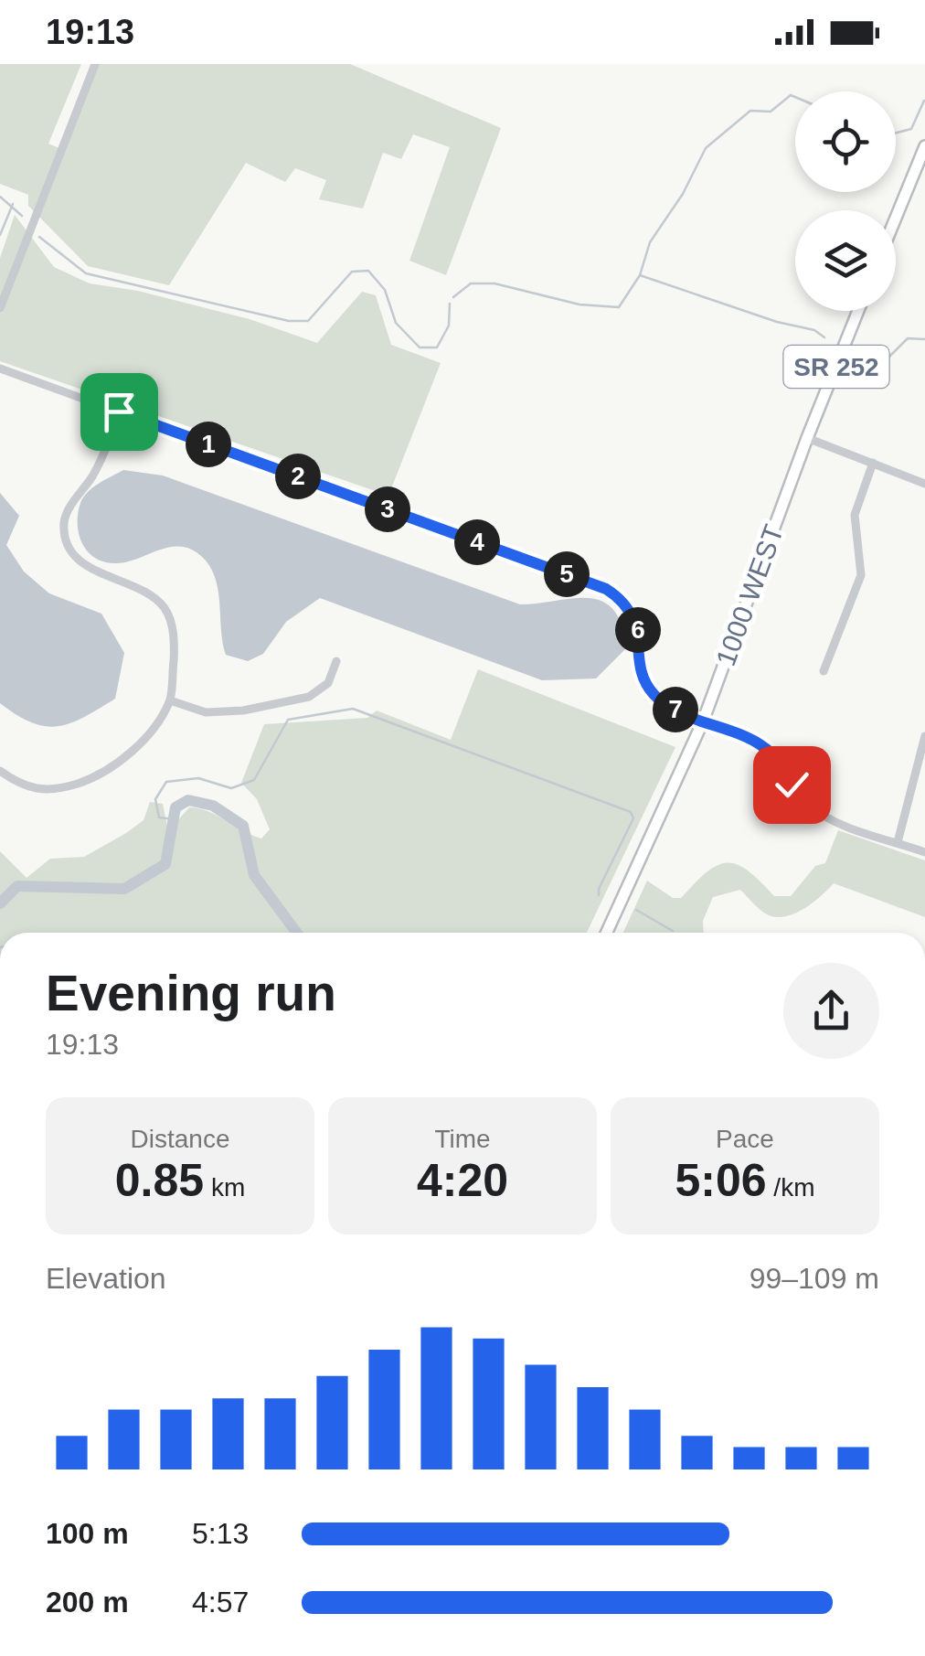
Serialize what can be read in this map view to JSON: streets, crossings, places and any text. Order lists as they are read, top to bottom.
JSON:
{
  "streets": {
    "main road": ["SR 252", "1000 WEST"]
  },
  "page": {
    "status": "19:13",
    "pins": [
      "1",
      "2",
      "3",
      "4",
      "5",
      "6",
      "7"
    ],
    "heading": ["Evening run", "19:13"],
    "stats": [
      ["Distance", "0.85 km"],
      ["Time", "4:20"],
      ["Pace", "5:06 /km"]
    ],
    "chart": ["Elevation", "99–109 m"],
    "list": [
      {
        "name": "100 m",
        "note": "5:13"
      },
      {
        "name": "200 m",
        "note": "4:57"
      }
    ]
  }
}
